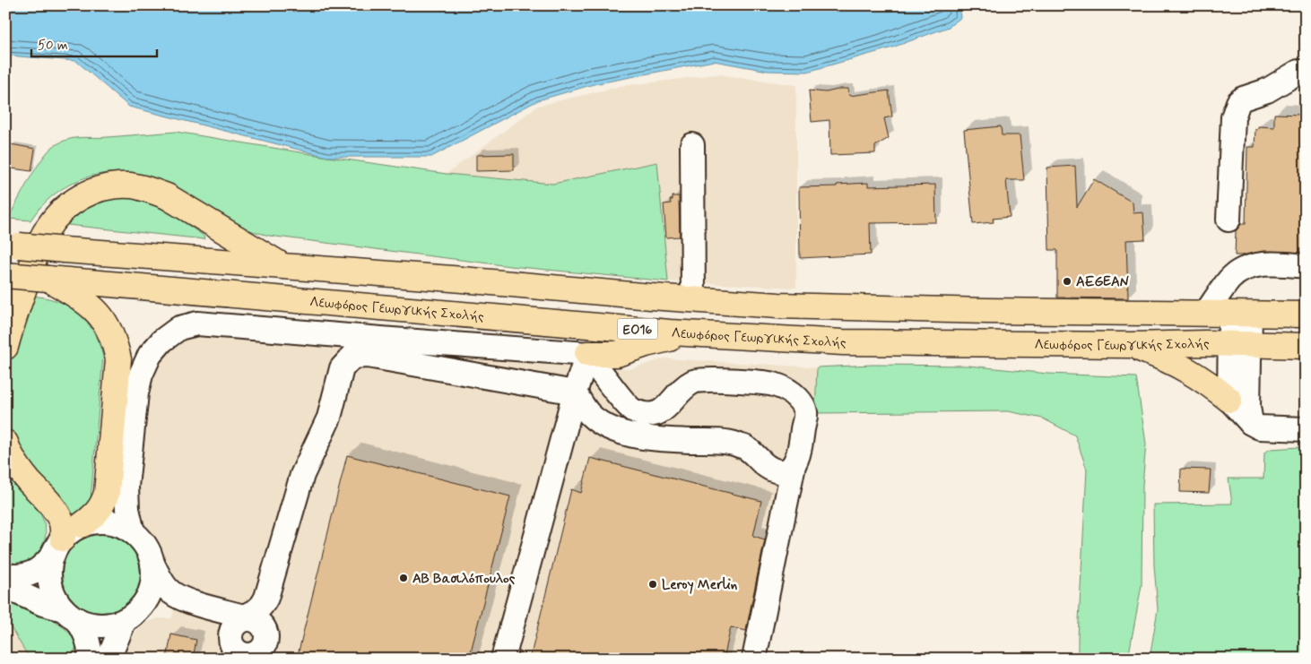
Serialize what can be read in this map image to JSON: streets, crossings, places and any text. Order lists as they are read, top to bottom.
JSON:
{
  "streets": {
    "main road": ["Λεωφόρος Γεωργικής Σχολής", "ΕΟ16"]
  },
  "crossings": [
    ["Λεωφόρος Γεωργικής Σχολής", "ΕΟ16"]
  ],
  "places": ["AEGEAN", "ΑΒ Βασιλόπουλος", "Leroy Merlin"],
  "scale_bar": "50 m"
}
